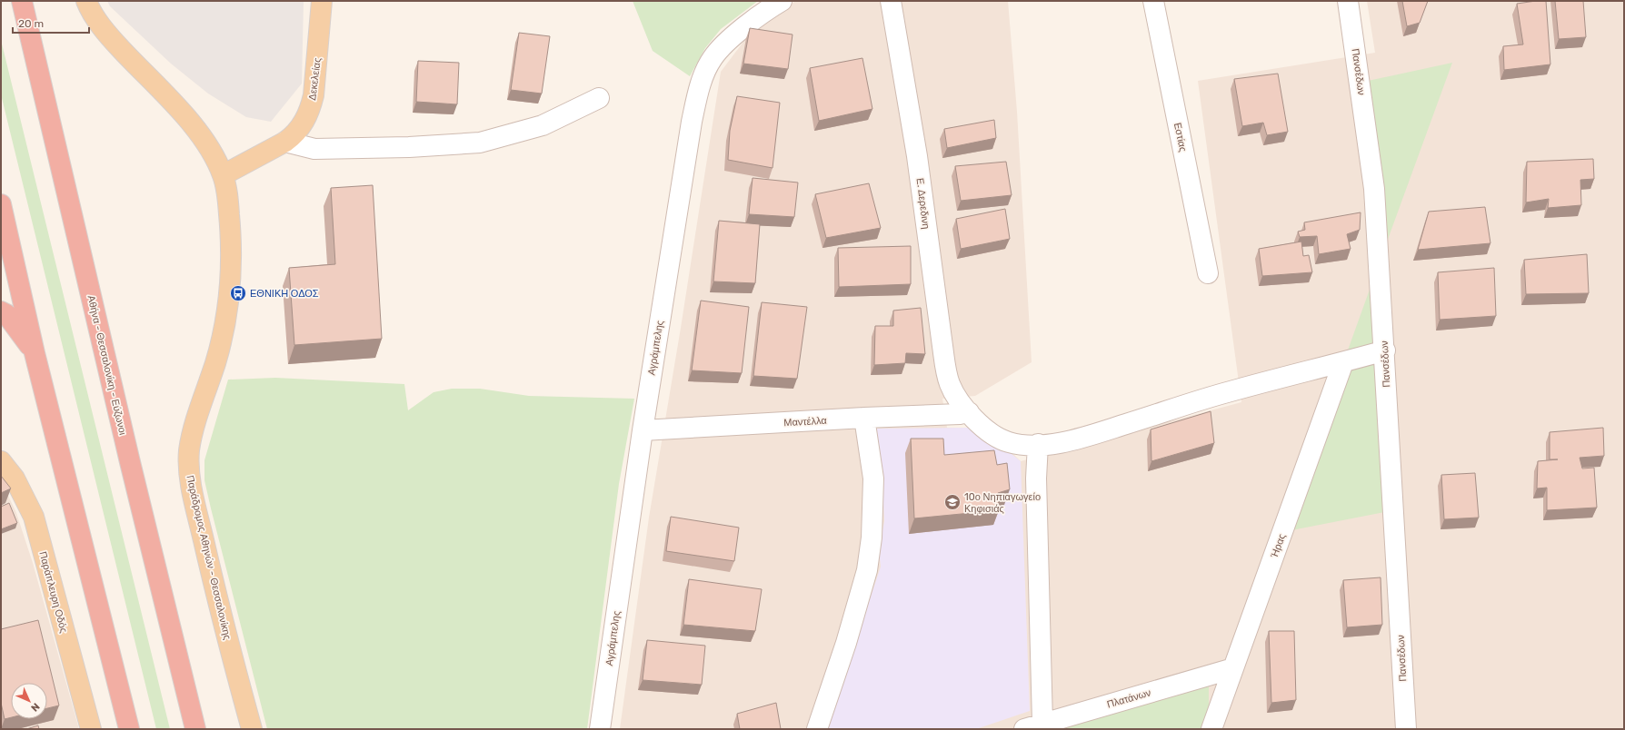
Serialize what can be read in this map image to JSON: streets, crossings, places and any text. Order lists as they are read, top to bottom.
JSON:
{
  "streets": {
    "highway": ["Αθήνα - Θεσσαλονίκη - Εύζωνοι"],
    "main road": ["Δεκελείας", "Παράδρομος Αθηνών - Θεσσαλονίκης", "Παράπλευρη Οδός"],
    "street": [
      "Πανσέδων",
      "Εστίας",
      "Ε. Δερεδινη",
      "Αγράμπελης",
      "Μαντέλλα",
      "Ήρας",
      "Πλατάνων"
    ]
  },
  "crossings": [
    ["Πανσέδων", "Ε. Δερεδινη"],
    ["Δεκελείας", "Παράδρομος Αθηνών - Θεσσαλονίκης"],
    ["Ε. Δερεδινη", "Μαντέλλα"],
    ["Ε. Δερεδινη", "Ήρας"],
    ["Αγράμπελης", "Μαντέλλα"],
    ["Ήρας", "Πλατάνων"]
  ],
  "places": {
    "bus stop": ["ΕΘΝΙΚΗ ΟΔΟΣ"],
    "school or university": ["10ο Νηπιαγωγείο Κηφισιάς"]
  },
  "scale_bar": "20 m",
  "north": "bottom right"
}
